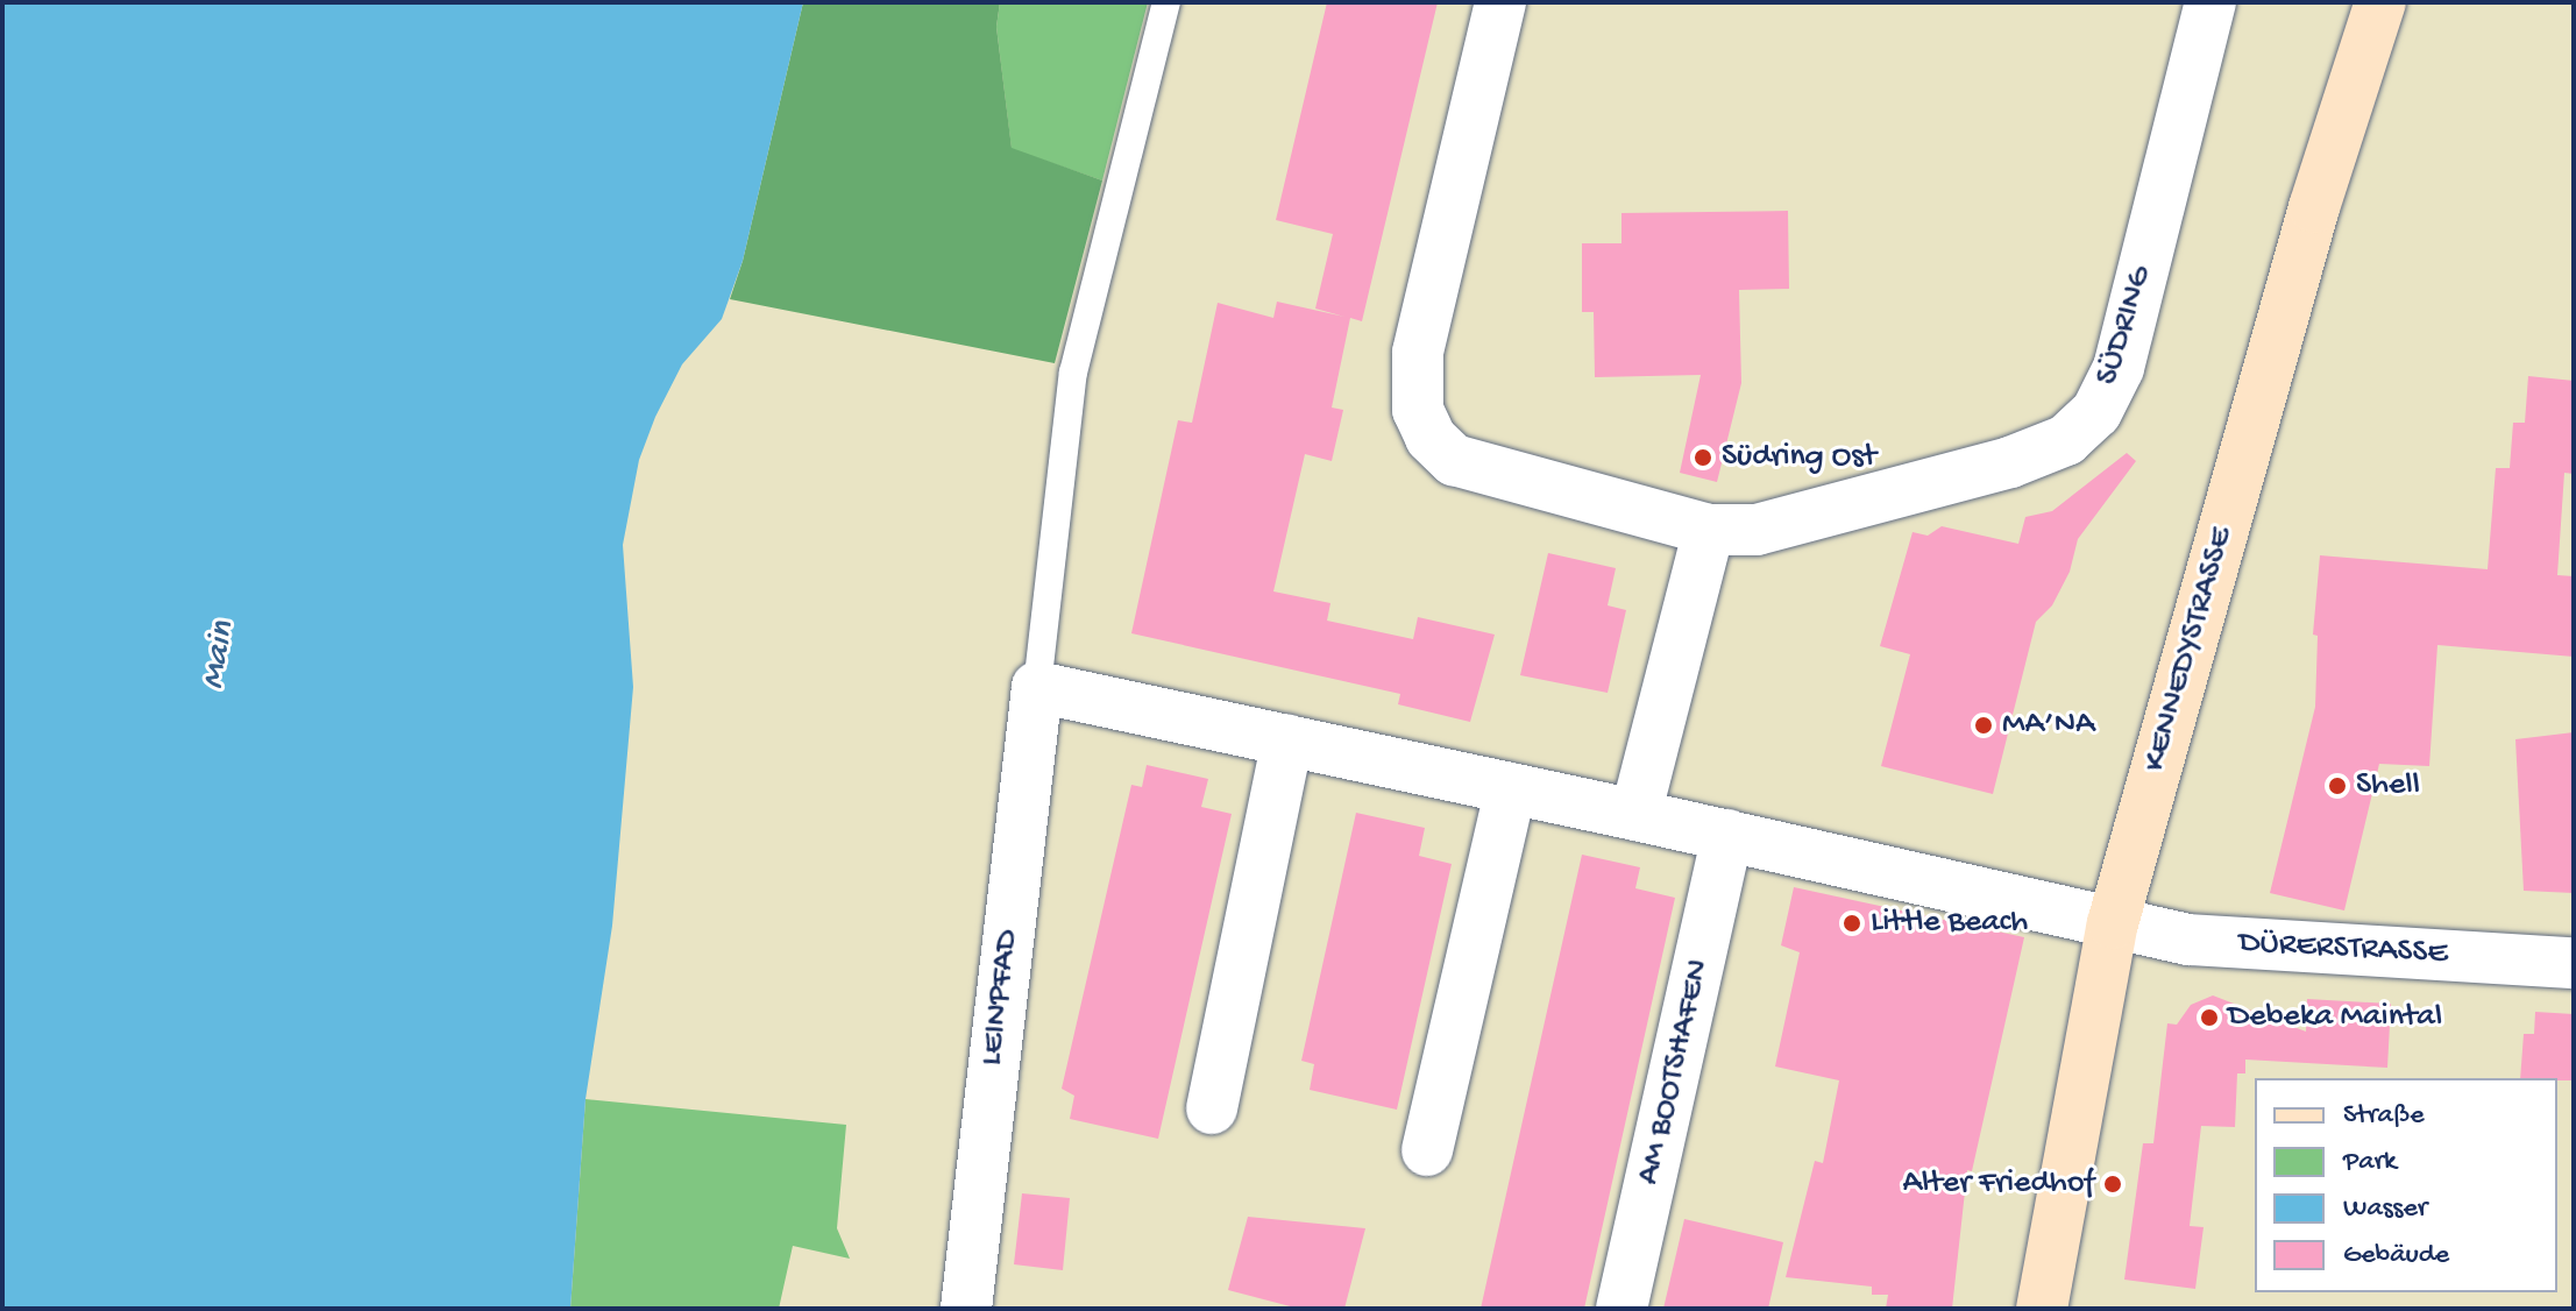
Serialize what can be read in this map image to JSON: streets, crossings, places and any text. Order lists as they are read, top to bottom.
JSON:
{
  "streets": {
    "main road": ["KENNEDYSTRASSE"],
    "street": [
      "SÜDRING",
      "DÜRERSTRASSE",
      "LEINPFAD",
      "AM BOOTSHAFEN"
    ]
  },
  "crossings": [
    ["KENNEDYSTRASSE", "DÜRERSTRASSE"]
  ],
  "water": ["Main"],
  "places": [
    "Südring Ost",
    "MA’NA",
    "Shell",
    "Little Beach",
    "Debeka Maintal",
    "Alter Friedhof"
  ],
  "legend": [
    "Straße",
    "Park",
    "Wasser",
    "Gebäude"
  ]
}
